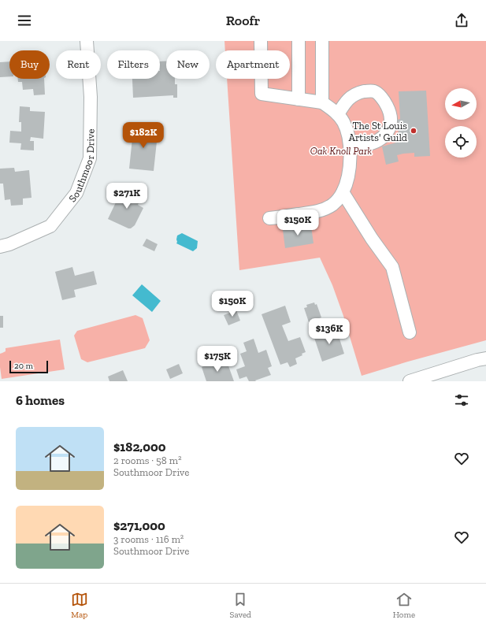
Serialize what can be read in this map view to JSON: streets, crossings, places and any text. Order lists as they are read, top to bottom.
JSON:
{
  "streets": {
    "street": ["Southmoor Drive"]
  },
  "parks": ["Oak Knoll Park"],
  "places": ["The St Louis Artists' Guild"],
  "scale_bar": "20 m",
  "north": "left",
  "page": {
    "header": "Roofr",
    "chip": [
      "Buy",
      "Rent",
      "Filters",
      "New",
      "Apartment"
    ],
    "price": [
      "$182K",
      "$271K",
      "$150K",
      "$150K",
      "$136K",
      "$175K"
    ],
    "scale": "20 m",
    "heading": "6 homes",
    "list": [
      {
        "name": "$182,000",
        "note": "2 rooms · 58 m² · Southmoor Drive"
      },
      {
        "name": "$271,000",
        "note": "3 rooms · 116 m² · Southmoor Drive"
      }
    ],
    "tabs": ["Map", "Saved", "Home"]
  }
}
